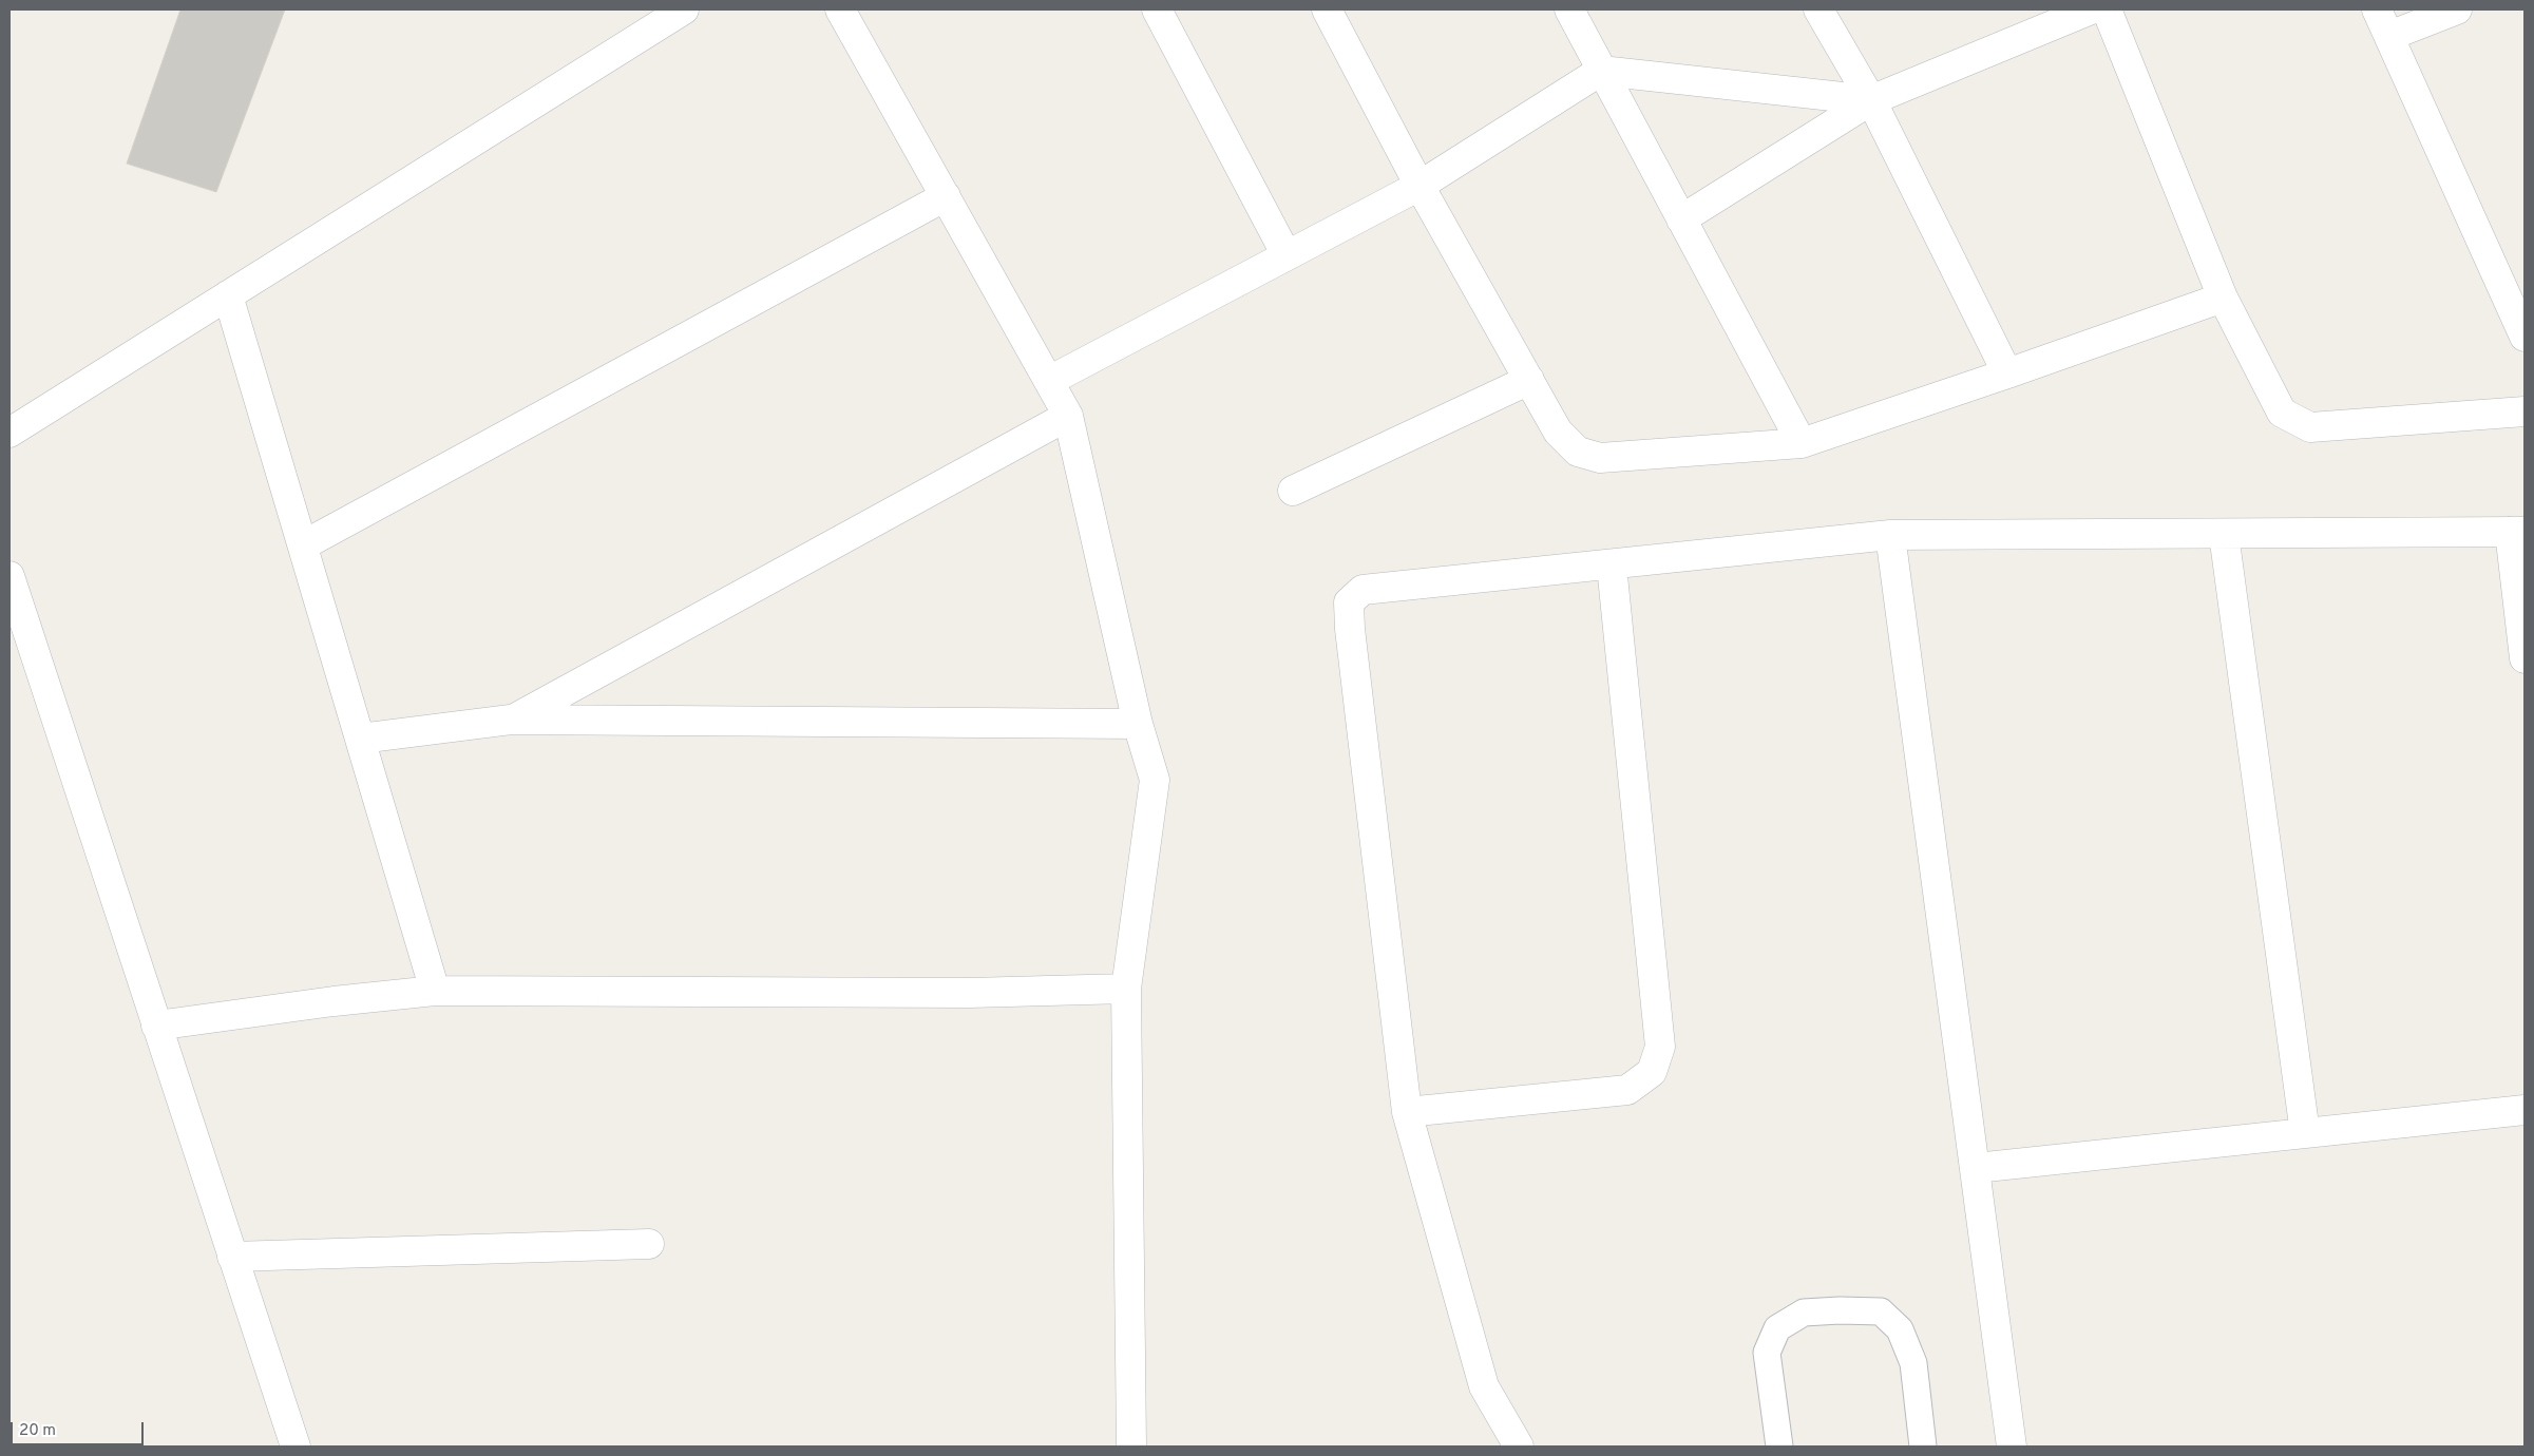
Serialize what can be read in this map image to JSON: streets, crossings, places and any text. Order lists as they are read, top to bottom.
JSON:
{
  "scale_bar": "20 m"
}
